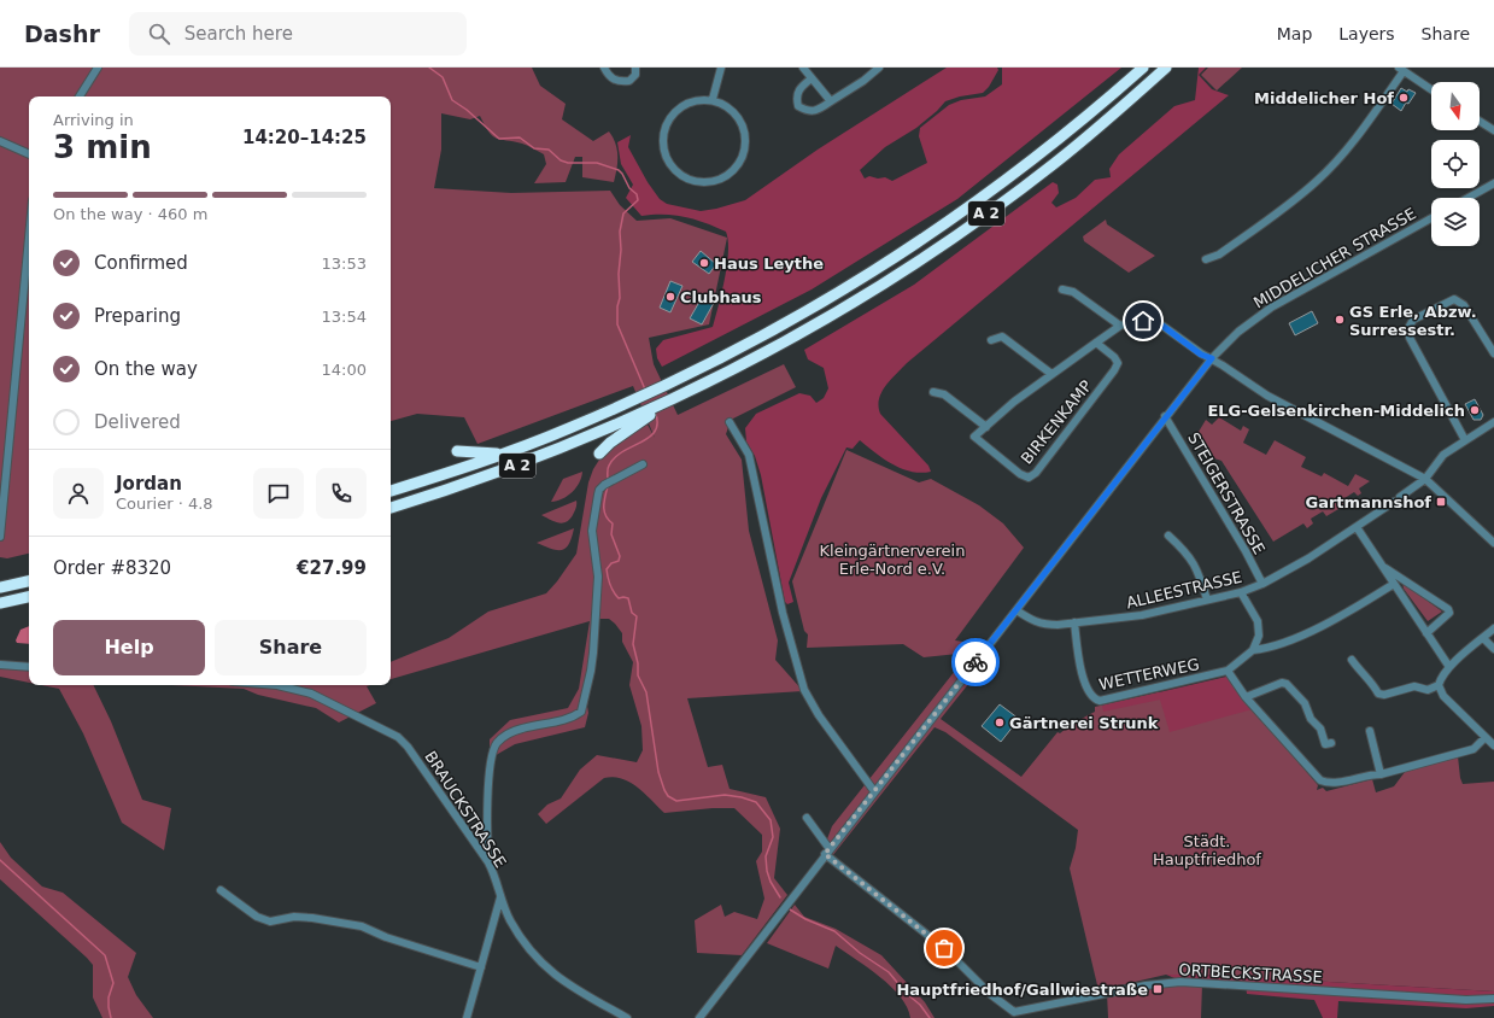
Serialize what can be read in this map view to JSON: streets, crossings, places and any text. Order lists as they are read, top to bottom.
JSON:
{
  "streets": {
    "highway": ["A 2"],
    "street": [
      "MIDDELICHER STRASSE",
      "BIRKENKAMP",
      "STEIGERSTRASSE",
      "ALLEESTRASSE",
      "WETTERWEG",
      "BRAUCKSTRASSE",
      "ORTBECKSTRASSE"
    ]
  },
  "crossings": [
    ["MIDDELICHER STRASSE", "BIRKENKAMP"],
    ["MIDDELICHER STRASSE", "STEIGERSTRASSE"],
    ["MIDDELICHER STRASSE", "ALLEESTRASSE"],
    ["BIRKENKAMP", "ALLEESTRASSE"],
    ["STEIGERSTRASSE", "ALLEESTRASSE"],
    ["ALLEESTRASSE", "WETTERWEG"]
  ],
  "parks": ["Kleingärtnerverein Erle-Nord e.V.", "Städt. Hauptfriedhof"],
  "places": {
    "other": [
      "Middelicher Hof",
      "Haus Leythe",
      "Clubhaus",
      "GS Erle, Abzw. Surressestr.",
      "ELG-Gelsenkirchen-Middelich",
      "Gärtnerei Strunk"
    ],
    "transit": ["Gartmannshof", "Hauptfriedhof/Gallwiestraße"]
  },
  "north": "bottom",
  "page": {
    "header": "Dashr",
    "search": "Search here",
    "nav": ["Map", "Layers", "Share"],
    "heading": ["3 min", "Arriving in", "14:20–14:25"],
    "panel": [
      "Jordan",
      "Courier · 4.8",
      "Order #8320",
      "€27.99"
    ],
    "bar": "On the way · 460 m",
    "list": [
      ["Confirmed", "13:53"],
      ["Preparing", "13:54"],
      ["On the way", "14:00"],
      "Delivered"
    ],
    "buttons": ["Help", "Share"]
  }
}
